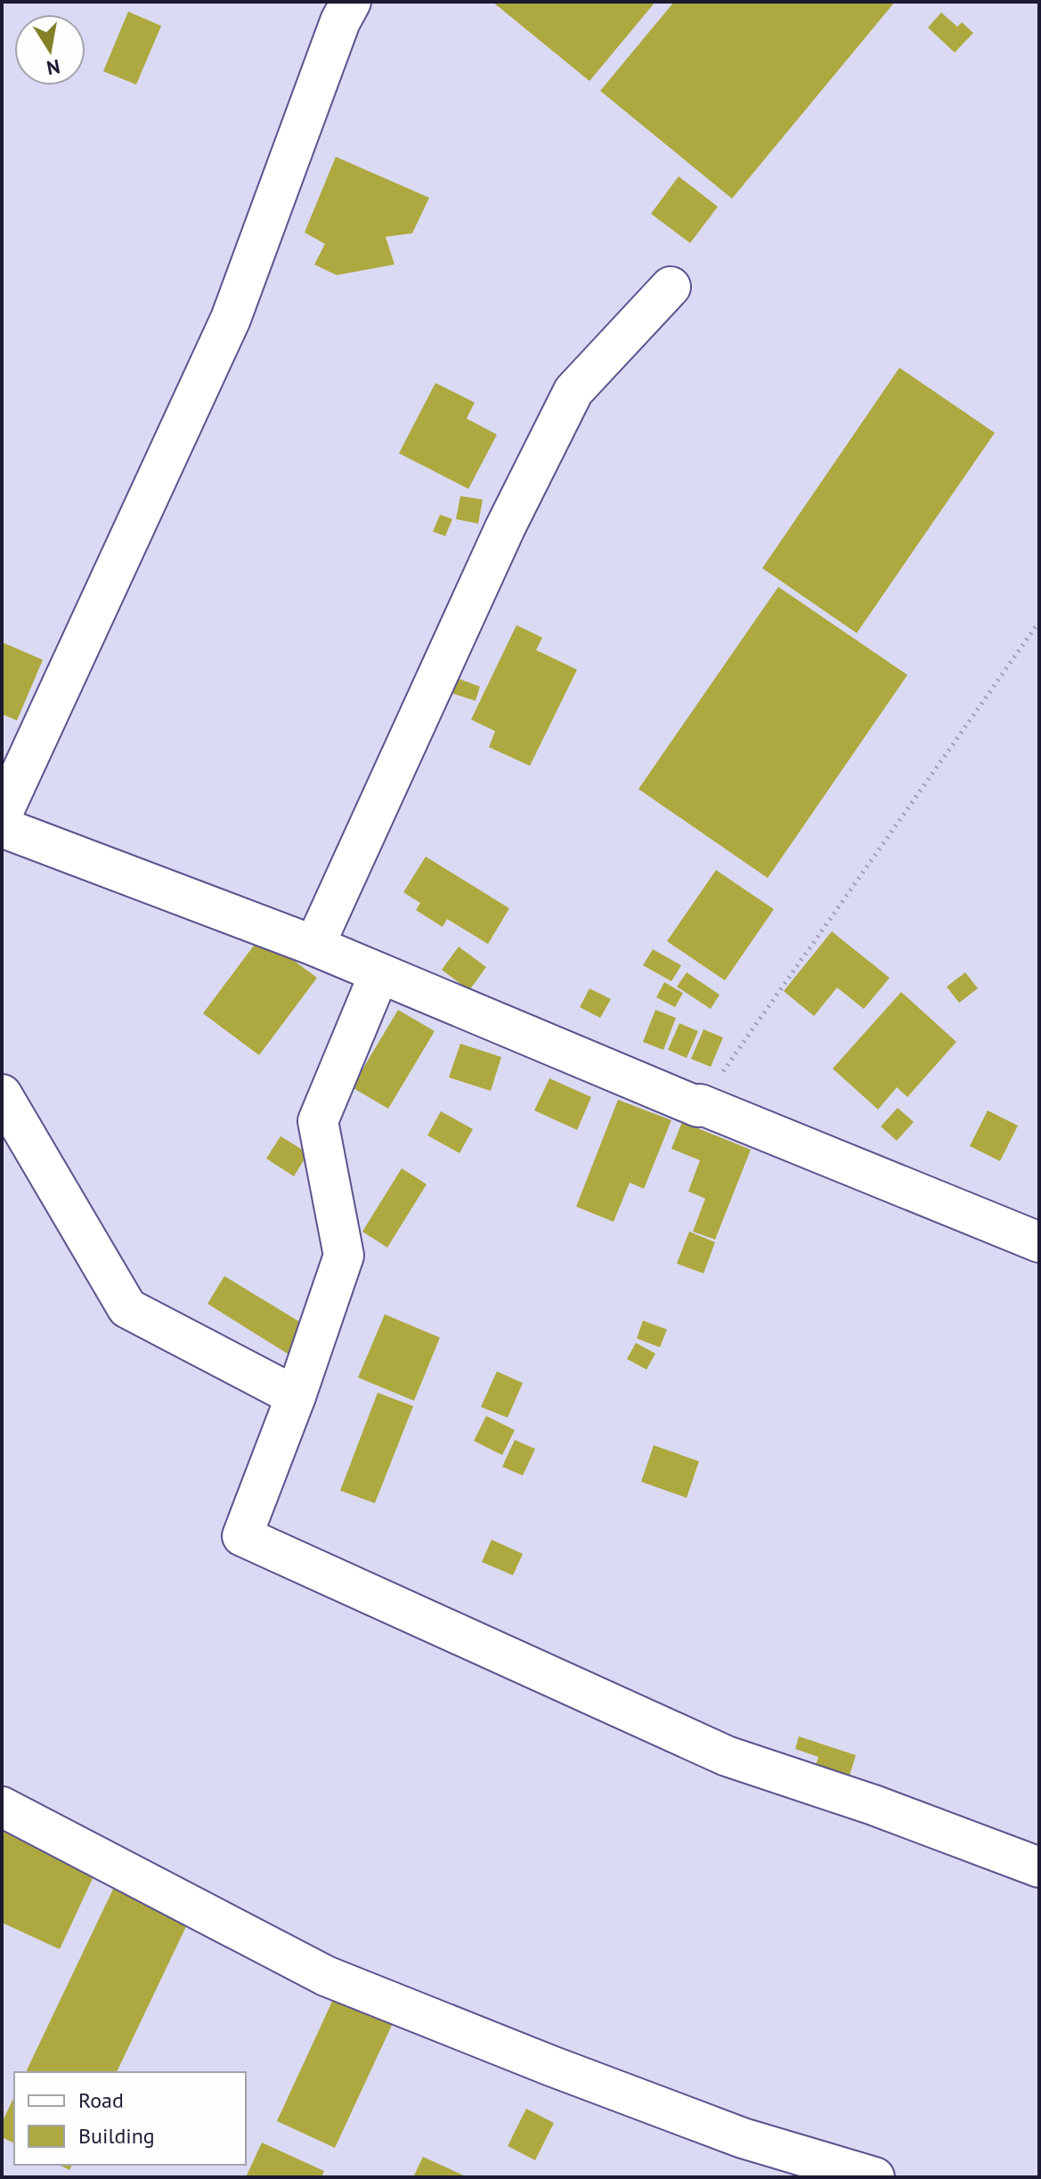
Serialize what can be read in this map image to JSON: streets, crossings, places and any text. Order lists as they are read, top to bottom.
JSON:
{
  "legend": ["Road", "Building"],
  "north": "bottom"
}
